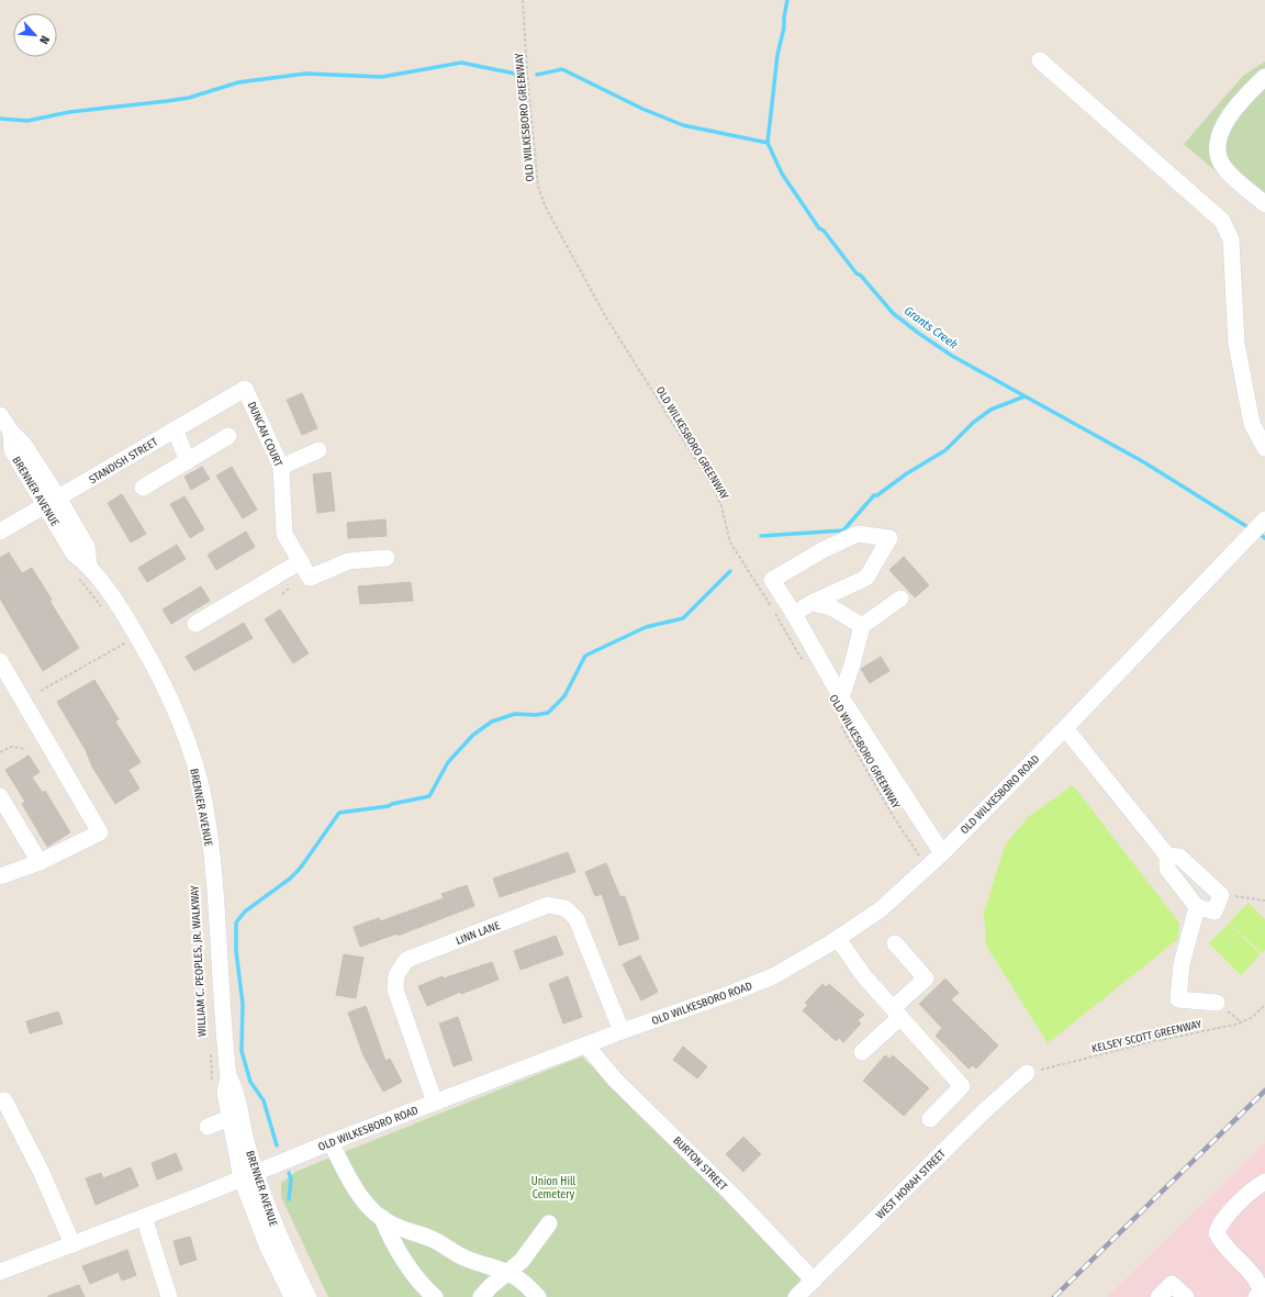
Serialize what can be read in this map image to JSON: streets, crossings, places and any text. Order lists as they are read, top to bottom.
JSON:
{
  "streets": {
    "street": [
      "DUNCAN COURT",
      "STANDISH STREET",
      "BRENNER AVENUE",
      "OLD WILKESBORO ROAD",
      "LINN LANE",
      "BURTON STREET",
      "WEST HORAH STREET"
    ],
    "path": ["OLD WILKESBORO GREENWAY", "WILLIAM C. PEOPLES, JR. WALKWAY", "KELSEY SCOTT GREENWAY"]
  },
  "crossings": [
    ["OLD WILKESBORO GREENWAY", "OLD WILKESBORO ROAD"],
    ["DUNCAN COURT", "STANDISH STREET"],
    ["STANDISH STREET", "BRENNER AVENUE"],
    ["BRENNER AVENUE", "OLD WILKESBORO ROAD"],
    ["OLD WILKESBORO ROAD", "LINN LANE"],
    ["OLD WILKESBORO ROAD", "BURTON STREET"],
    ["KELSEY SCOTT GREENWAY", "WEST HORAH STREET"],
    ["BURTON STREET", "WEST HORAH STREET"]
  ],
  "water": ["Grants Creek"],
  "parks": ["Union Hill Cemetery"],
  "north": "bottom right"
}
